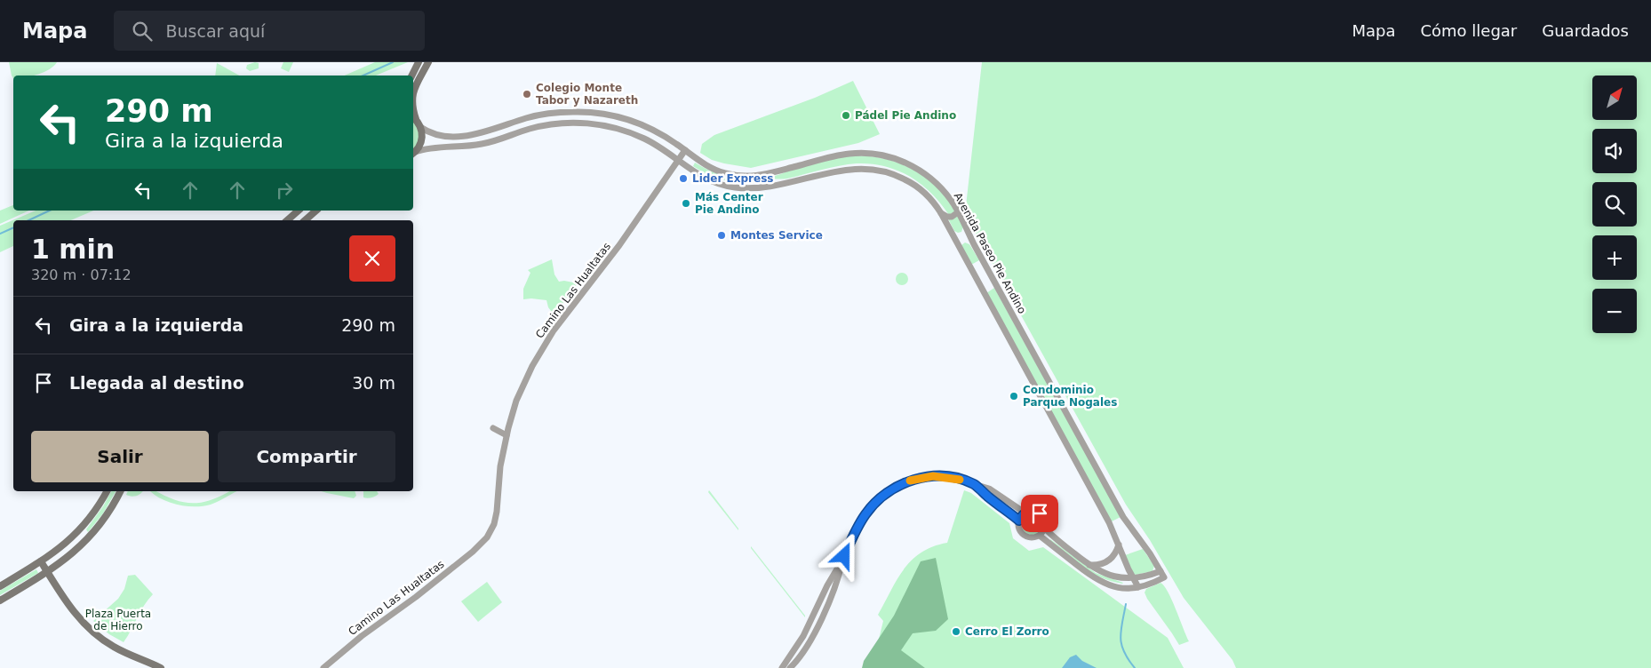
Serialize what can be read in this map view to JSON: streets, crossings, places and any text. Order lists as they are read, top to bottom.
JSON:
{
  "streets": {
    "street": ["Avenida Paseo Pie Andino", "Camino Las Hualtatas"]
  },
  "crossings": [
    ["Avenida Paseo Pie Andino", "Camino Las Hualtatas"]
  ],
  "parks": ["Plaza Puerta de Hierro"],
  "places": [
    "Colegio Monte Tabor y Nazareth",
    "Pádel Pie Andino",
    "Lider Express",
    "Más Center Pie Andino",
    "Montes Service",
    "Condominio Parque Nogales",
    "Cerro El Zorro"
  ],
  "north": "top right",
  "page": {
    "header": "Mapa",
    "search": "Buscar aquí",
    "nav": ["Mapa", "Cómo llegar", "Guardados"],
    "map_buttons": ["+", "−"],
    "turn": ["290 m", "Gira a la izquierda"],
    "heading": ["1 min", "320 m · 07:12"],
    "list": [
      {
        "name": "Gira a la izquierda",
        "value": "290 m"
      },
      {
        "name": "Llegada al destino",
        "value": "30 m"
      }
    ],
    "buttons": ["Salir", "Compartir"]
  }
}
